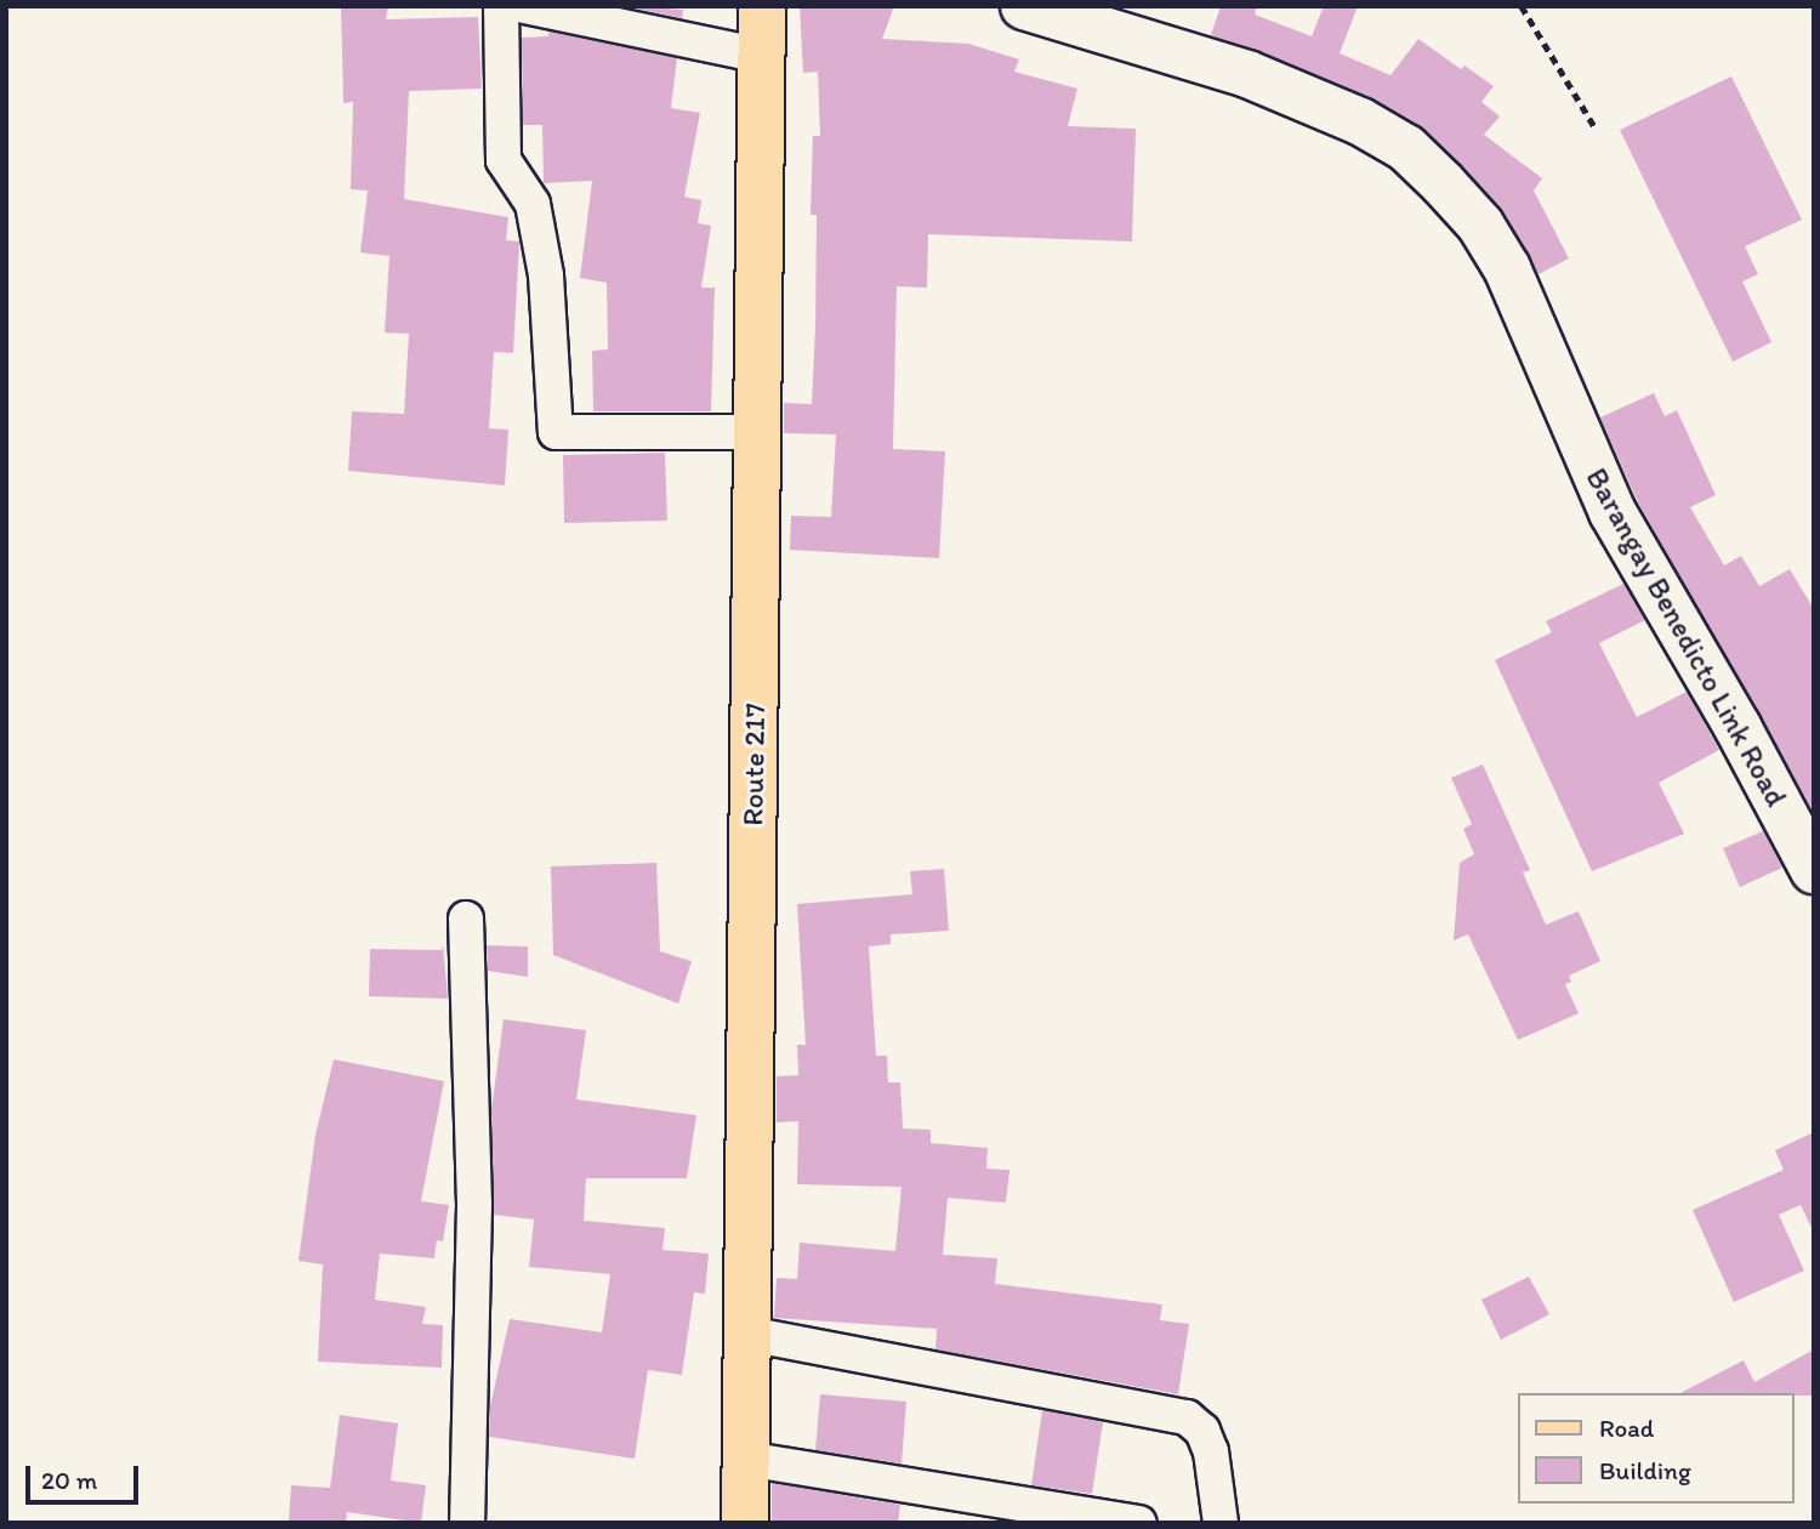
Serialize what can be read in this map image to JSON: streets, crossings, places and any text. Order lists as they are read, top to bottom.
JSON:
{
  "streets": {
    "main road": ["Route 217"],
    "street": ["Barangay Benedicto Link Road"]
  },
  "legend": ["Road", "Building"],
  "scale_bar": "20 m"
}
